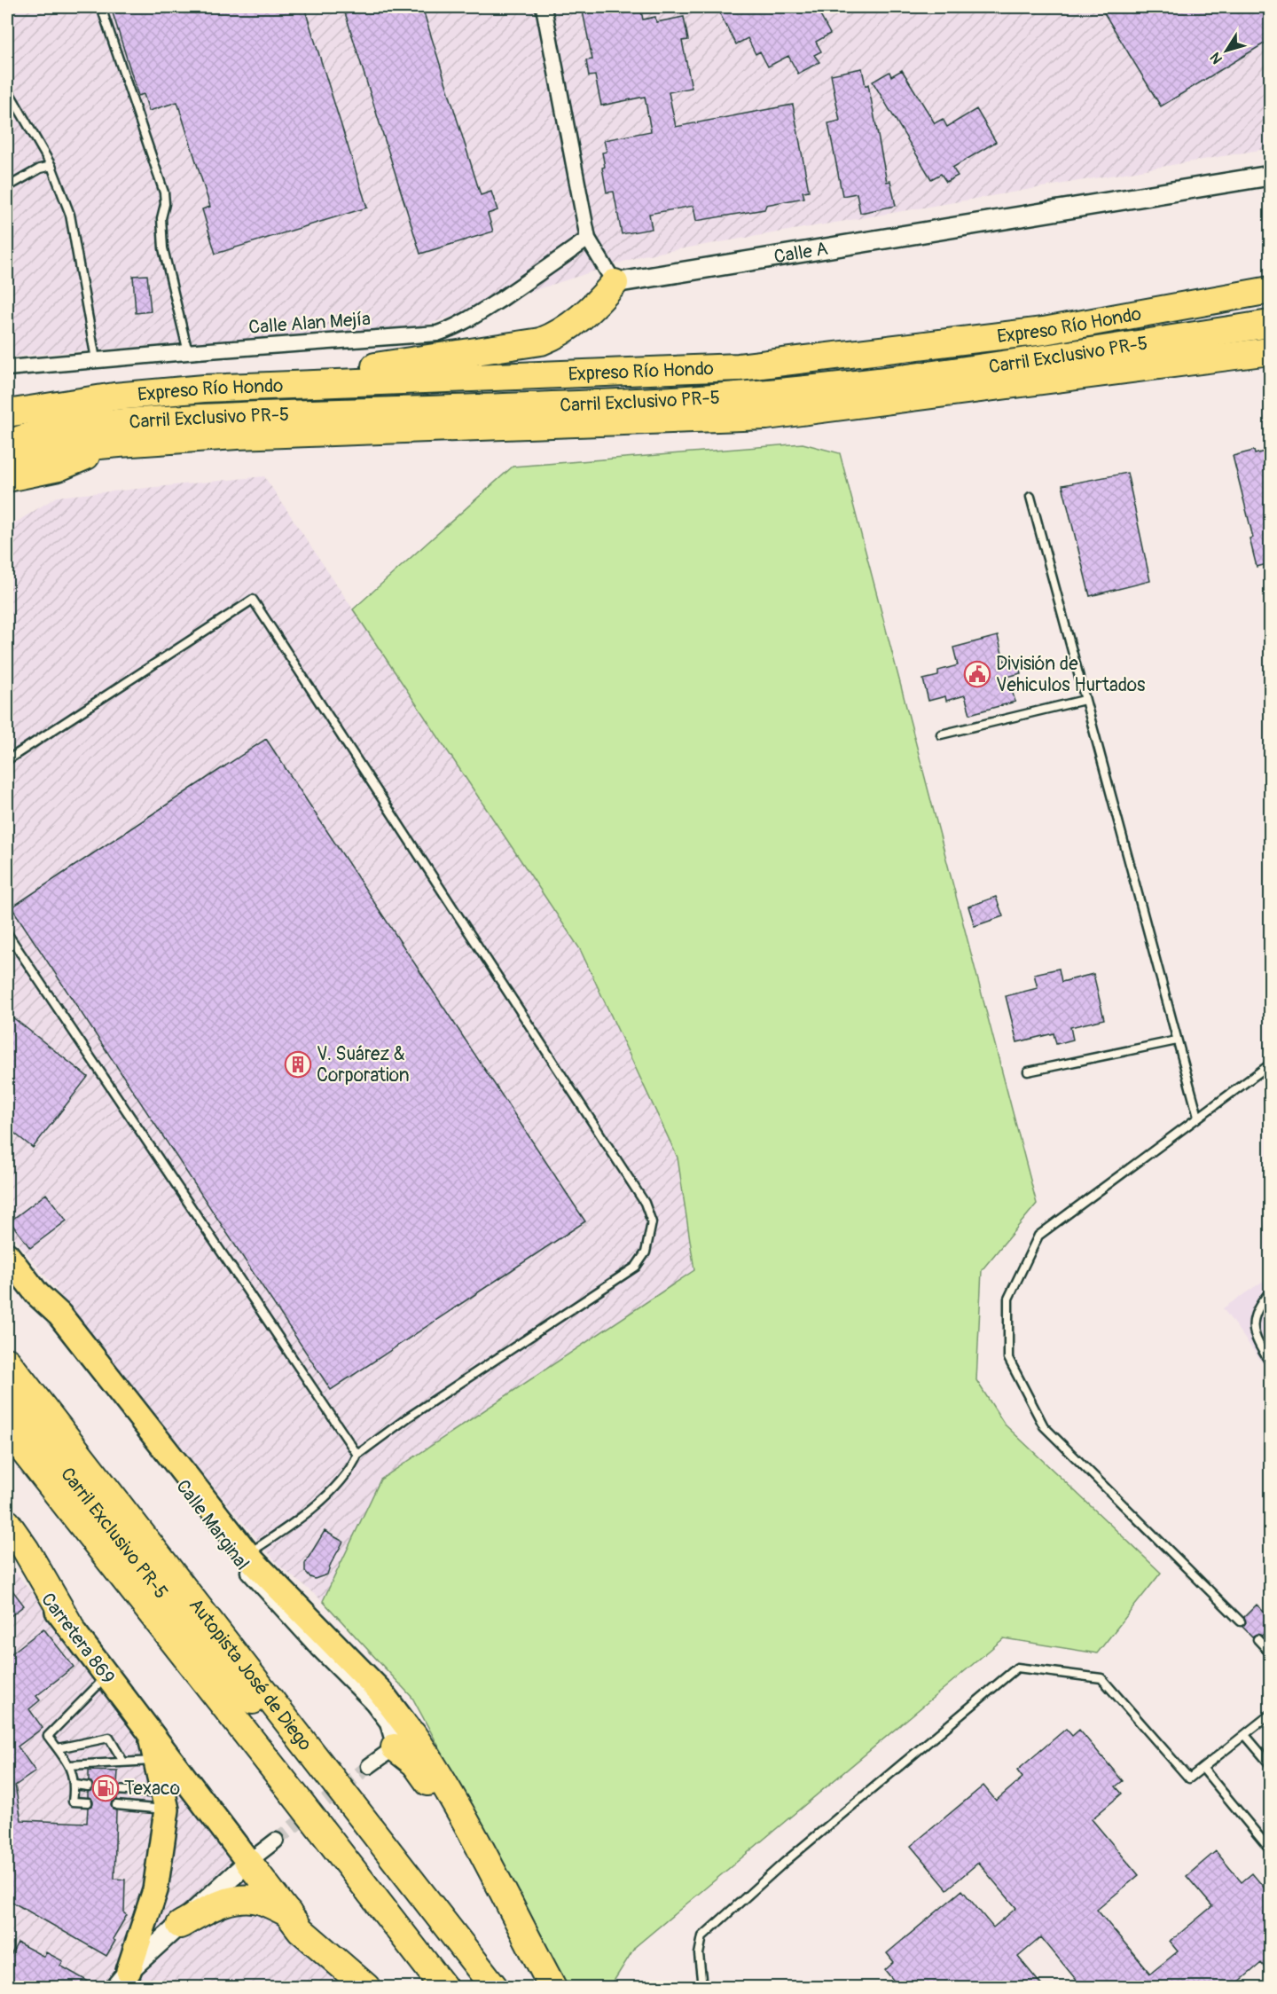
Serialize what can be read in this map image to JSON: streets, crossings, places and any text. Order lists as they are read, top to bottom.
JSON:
{
  "streets": {
    "highway": [
      "Expreso Río Hondo",
      "Carril Exclusivo PR-5",
      "Calle Marginal",
      "Carretera 869",
      "Autopista José de Diego"
    ],
    "street": ["Calle A", "Calle Alan Mejía"]
  },
  "places": {
    "public building": ["División de Vehiculos Hurtados"],
    "building": ["V. Suárez & Corporation"],
    "fuel station": ["Texaco"]
  },
  "north": "bottom left"
}
